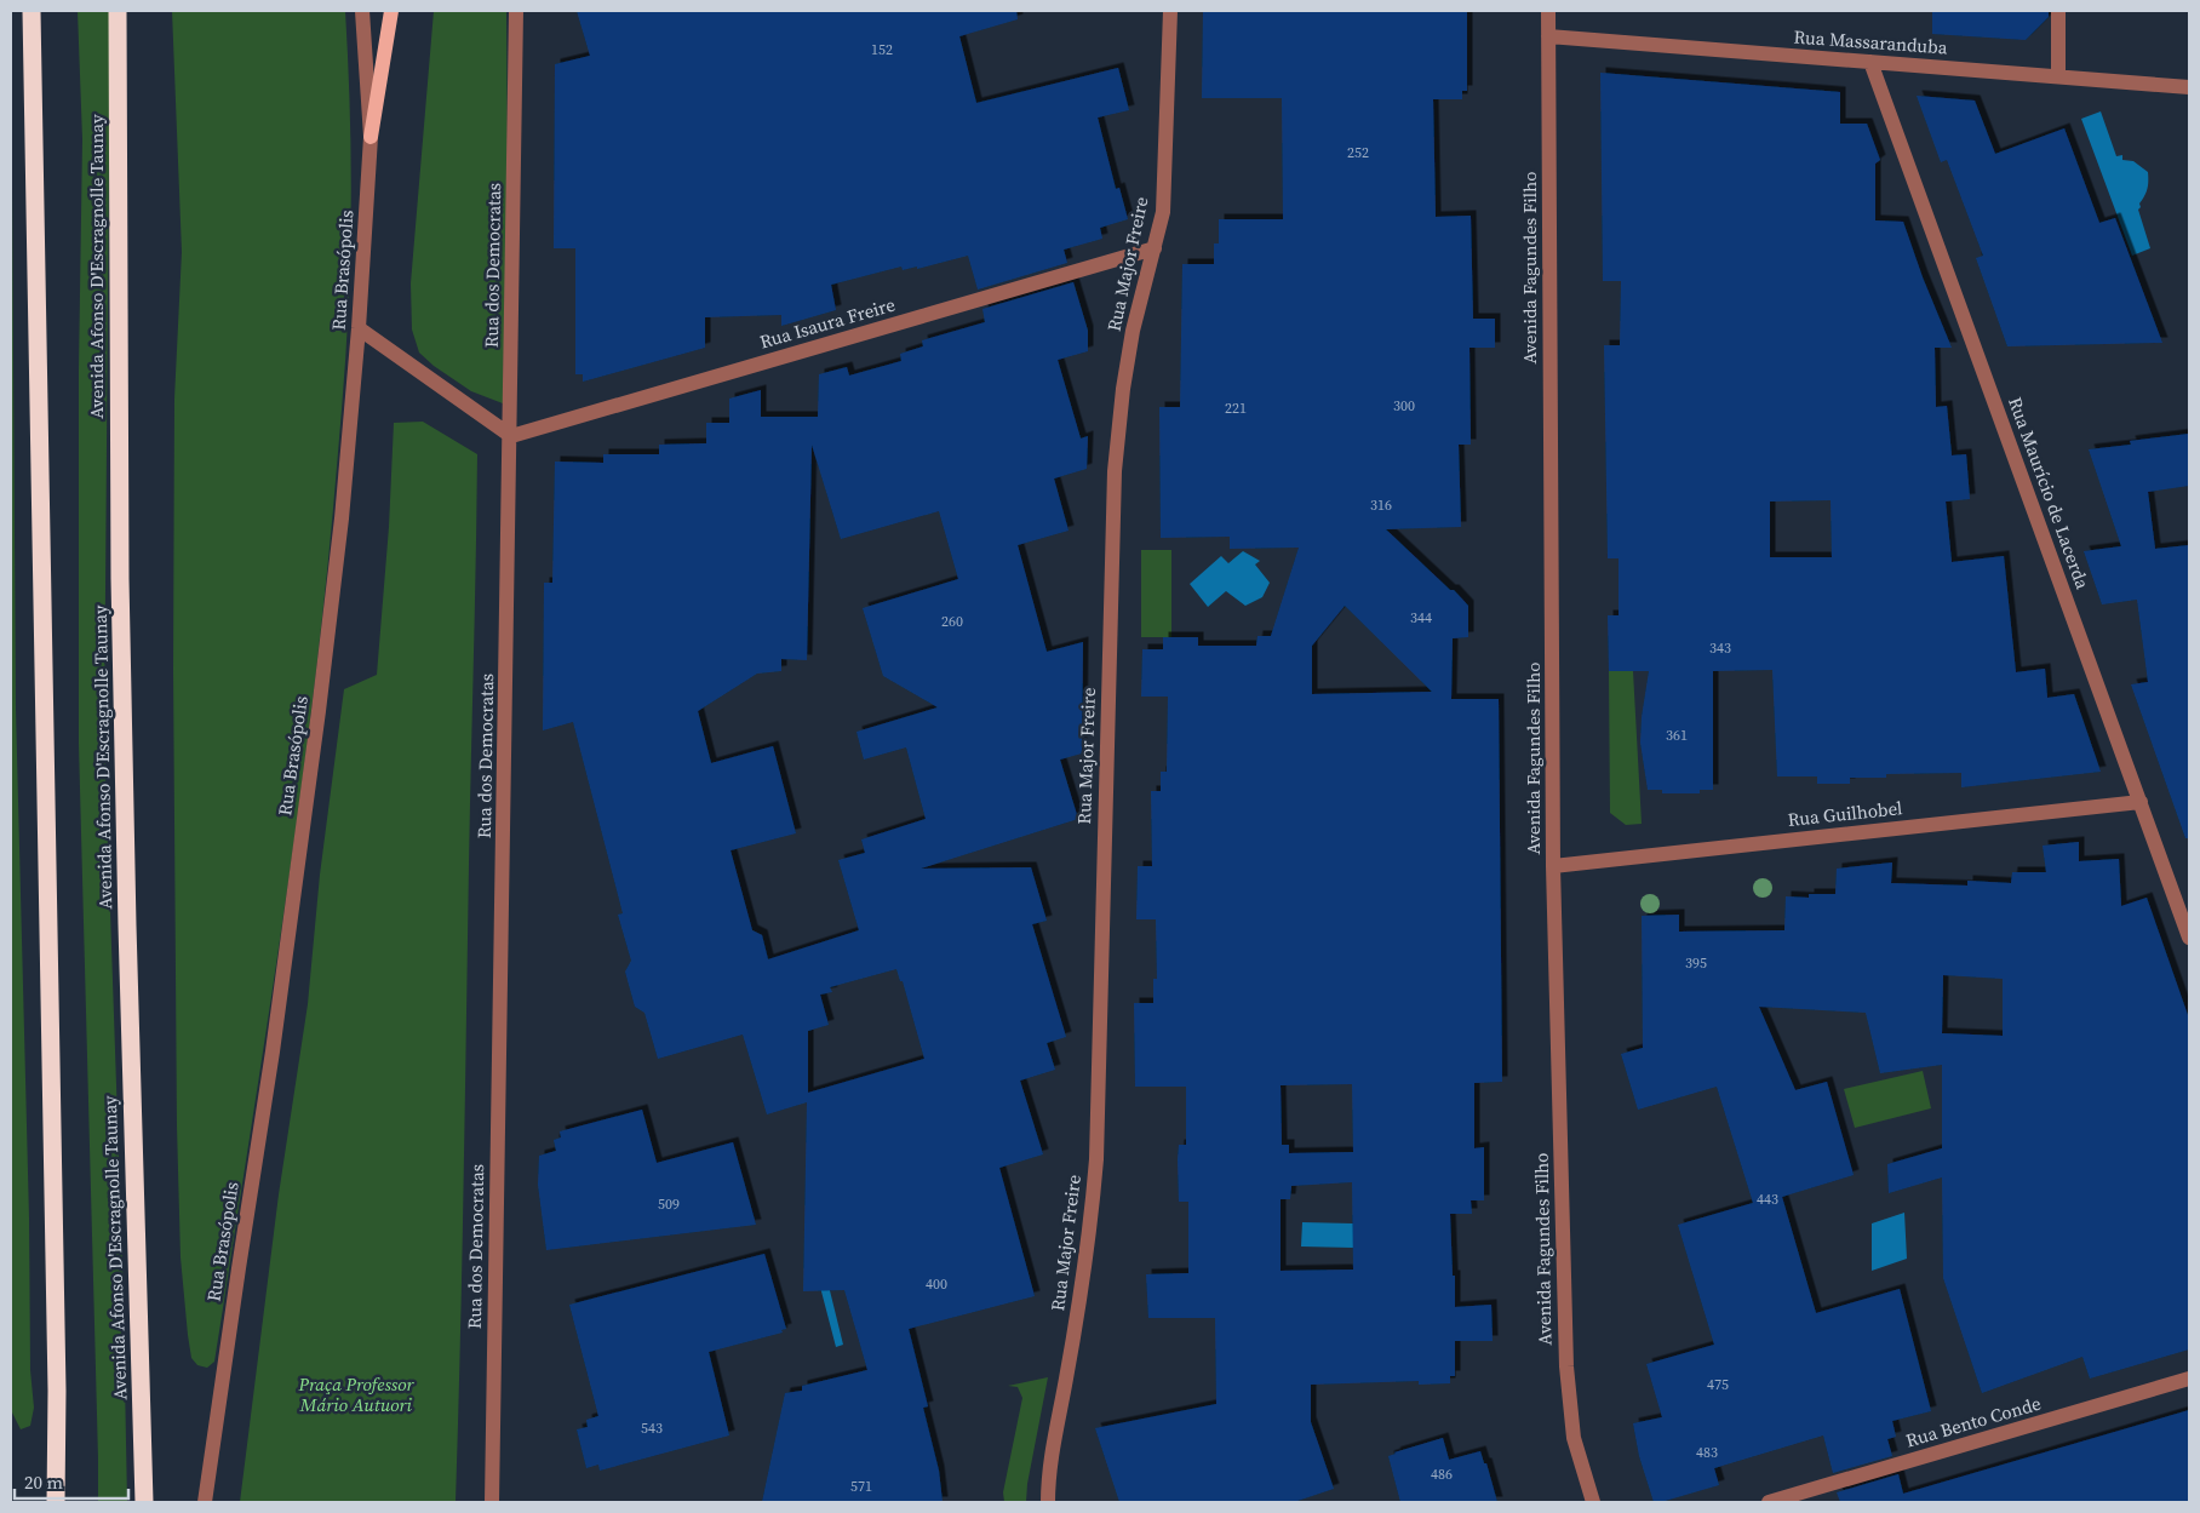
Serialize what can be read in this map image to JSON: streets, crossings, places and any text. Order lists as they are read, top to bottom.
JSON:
{
  "streets": {
    "highway": ["Avenida Afonso D'Escragnolle Taunay"],
    "street": [
      "Rua Massaranduba",
      "Rua Major Freire",
      "Rua dos Democratas",
      "Avenida Fagundes Filho",
      "Rua Brasópolis",
      "Rua Isaura Freire",
      "Rua Maurício de Lacerda",
      "Rua Guilhobel",
      "Rua Bento Conde"
    ]
  },
  "crossings": [
    ["Rua Massaranduba", "Avenida Fagundes Filho"],
    ["Rua Massaranduba", "Rua Maurício de Lacerda"],
    ["Rua Major Freire", "Rua Isaura Freire"],
    ["Rua dos Democratas", "Rua Isaura Freire"],
    ["Avenida Fagundes Filho", "Rua Guilhobel"],
    ["Rua Maurício de Lacerda", "Rua Guilhobel"]
  ],
  "parks": ["Praça Professor Mário Autuori"],
  "house_numbers": [
    "152",
    "252",
    "300",
    "221",
    "316",
    "344",
    "260",
    "343",
    "361",
    "395",
    "443",
    "509",
    "400",
    "475",
    "543",
    "483",
    "486",
    "571"
  ],
  "scale_bar": "20 m"
}
